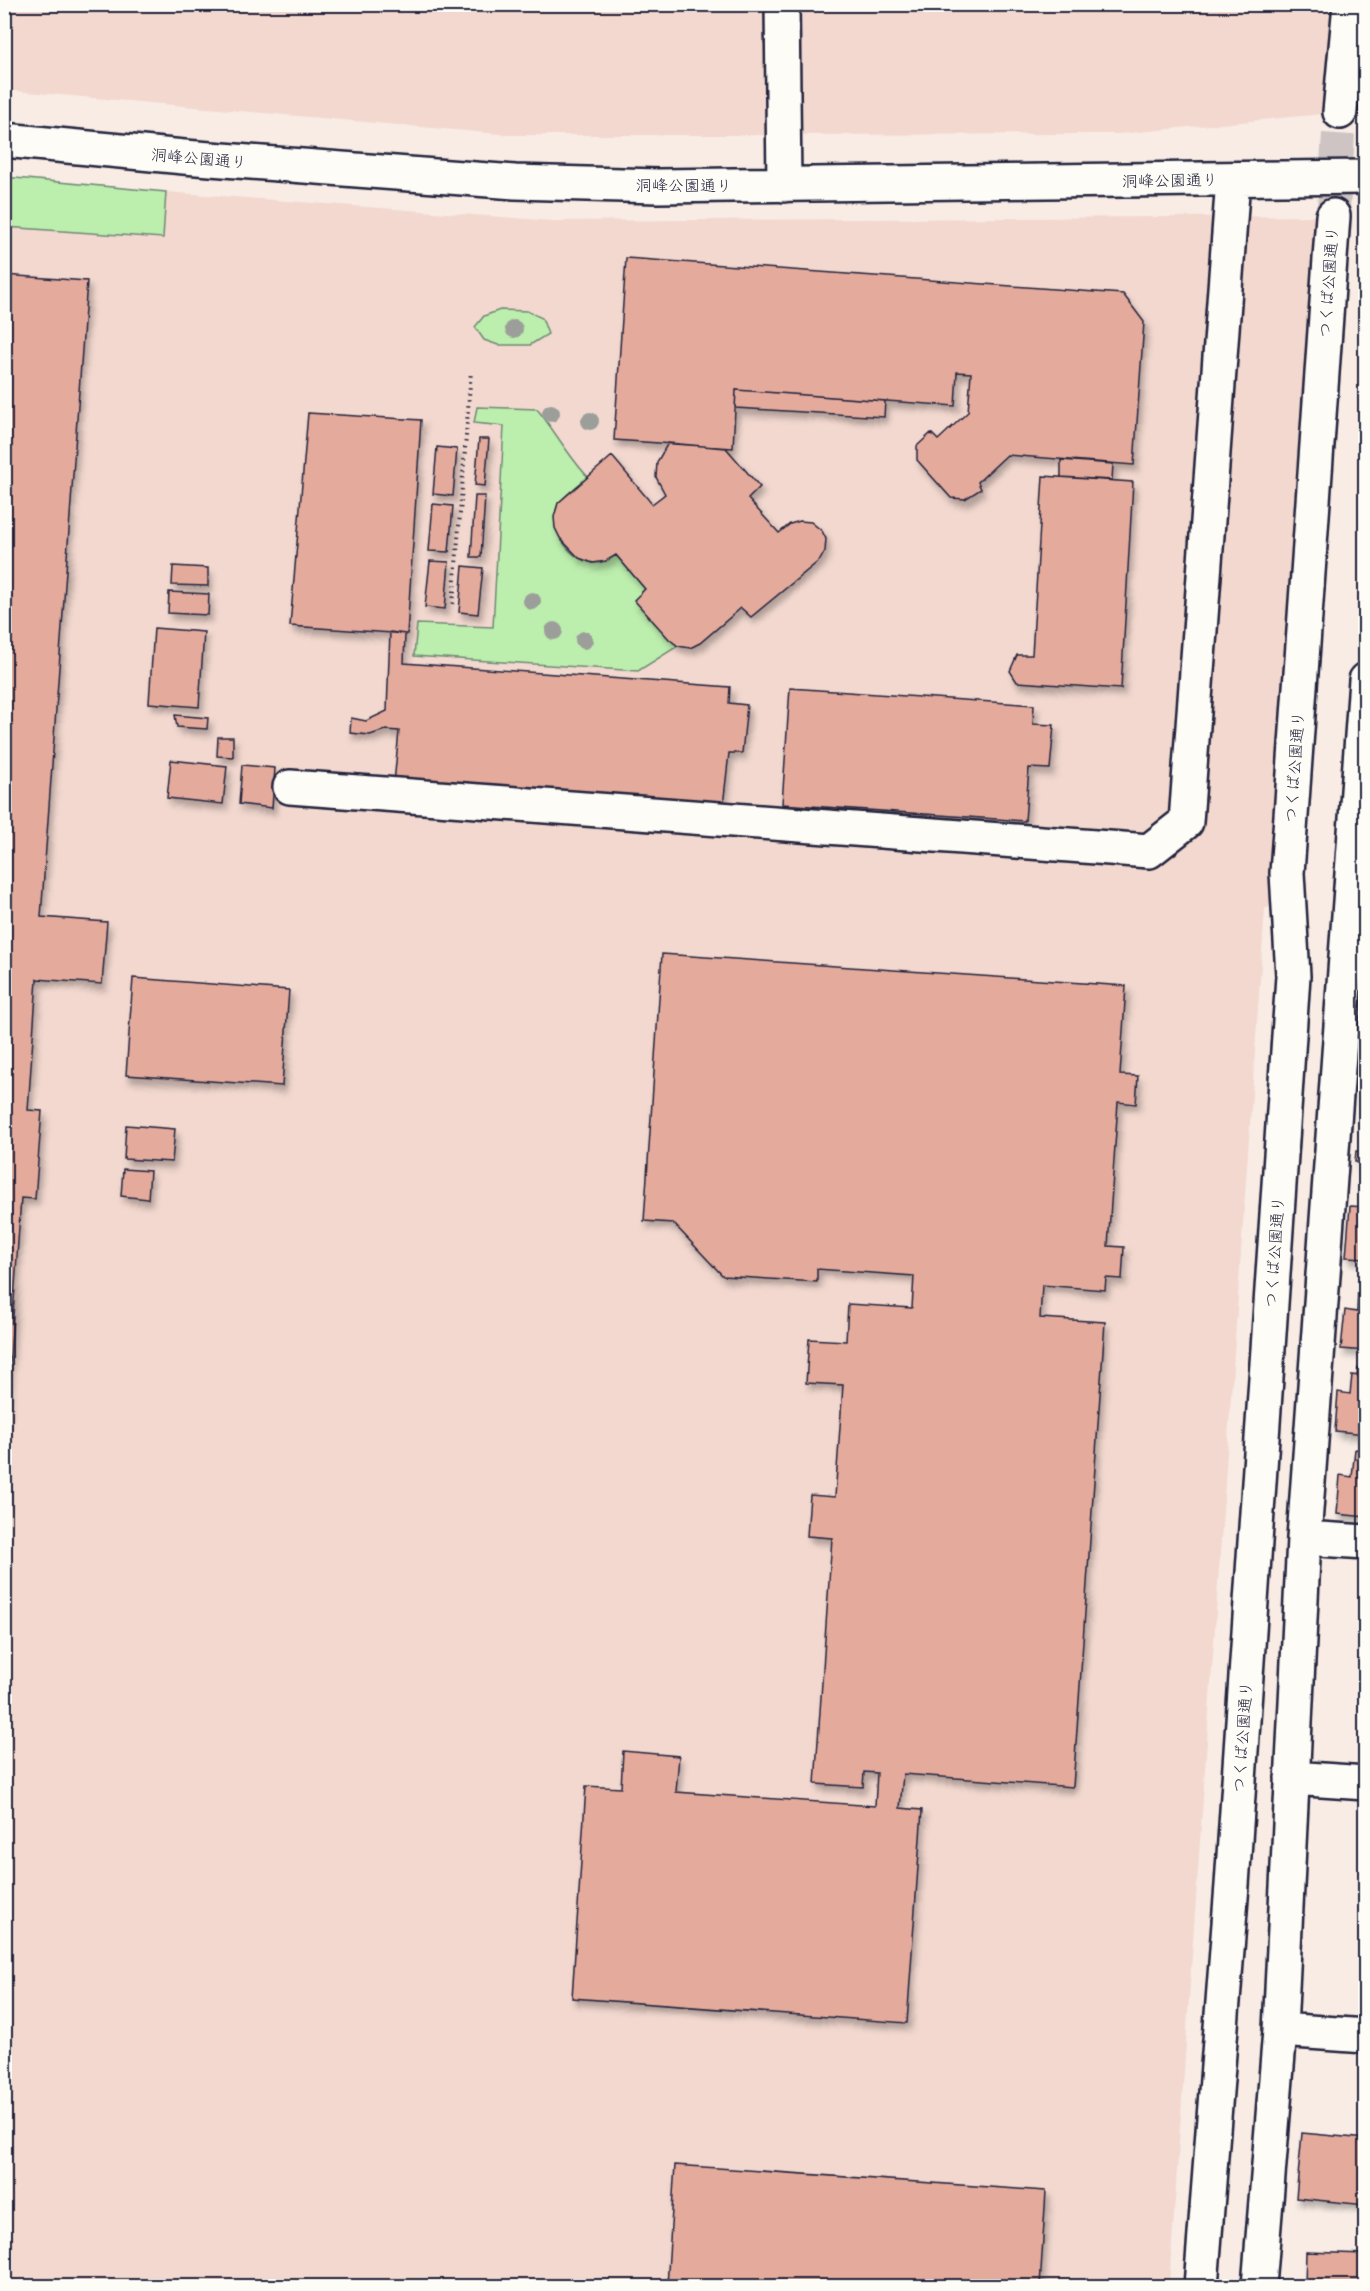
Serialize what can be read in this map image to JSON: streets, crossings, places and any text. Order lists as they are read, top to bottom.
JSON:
{
  "streets": {
    "street": ["洞峰公園通り", "つくば公園通り"]
  }
}
